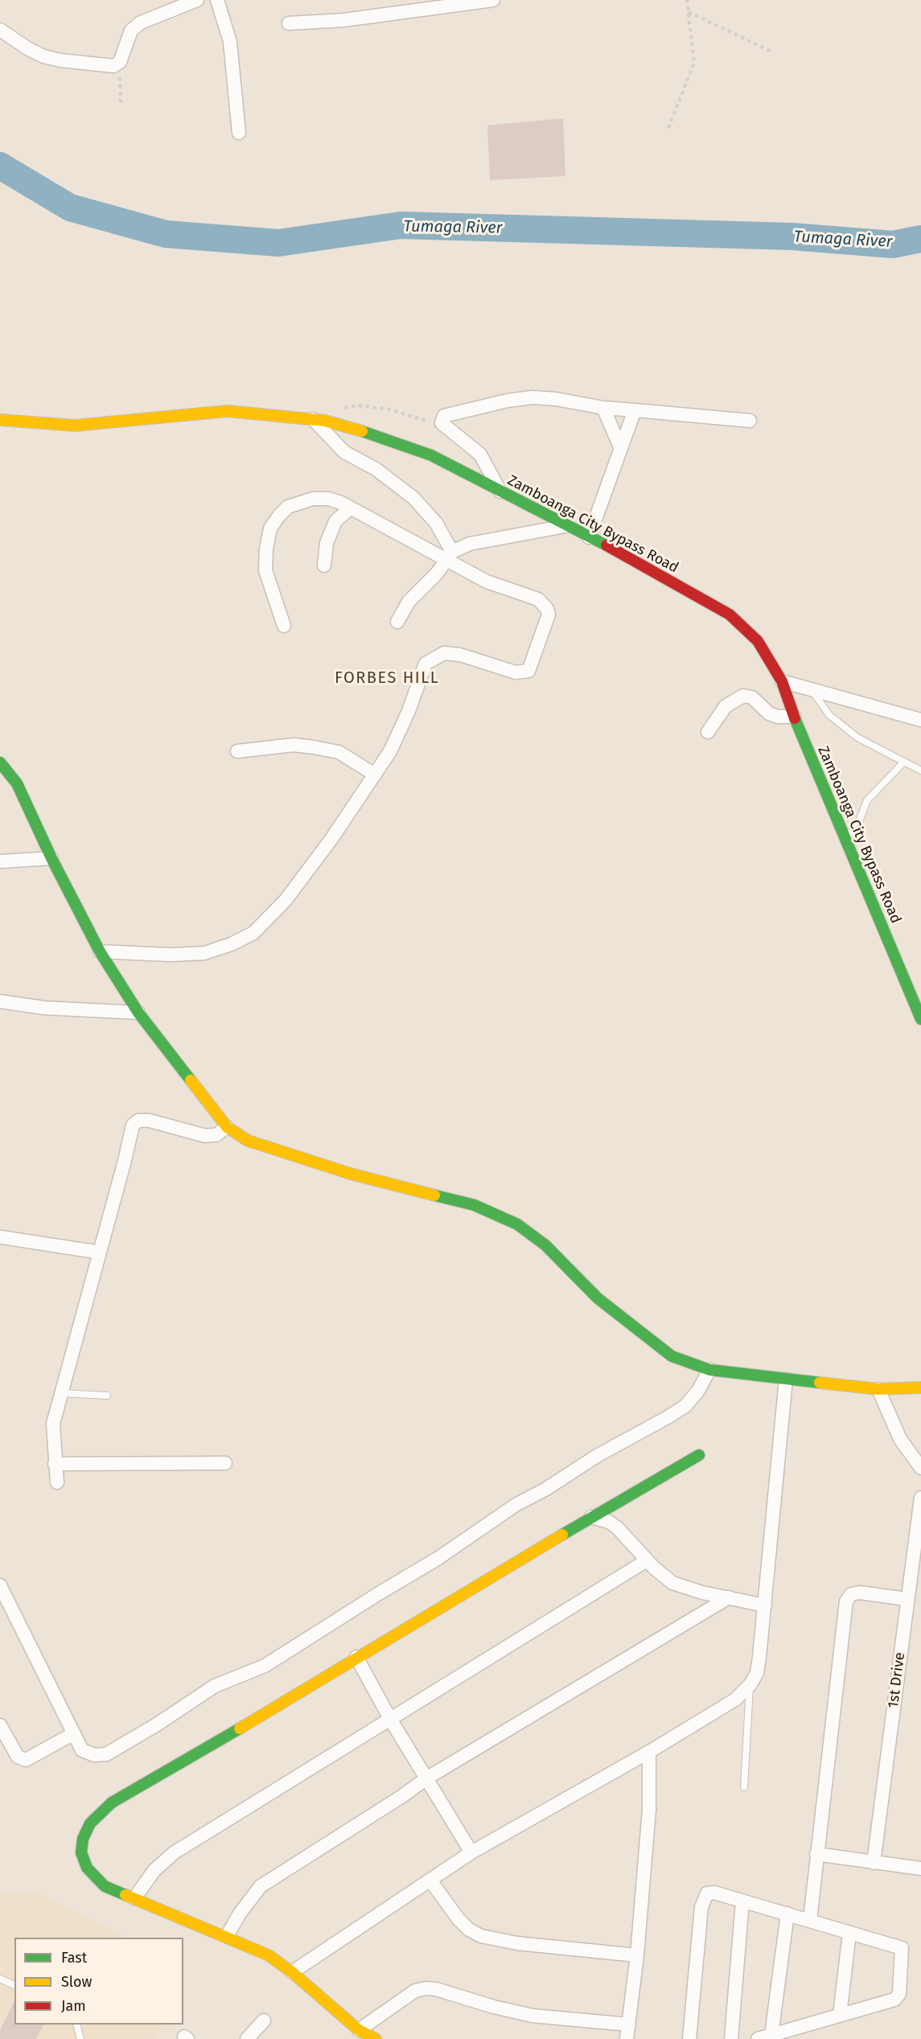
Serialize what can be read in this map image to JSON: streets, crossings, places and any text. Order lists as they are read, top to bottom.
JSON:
{
  "streets": {
    "street": ["Zamboanga City Bypass Road", "1st Drive"]
  },
  "districts": ["FORBES HILL"],
  "water": ["Tumaga River"],
  "legend": ["Fast", "Slow", "Jam"]
}
